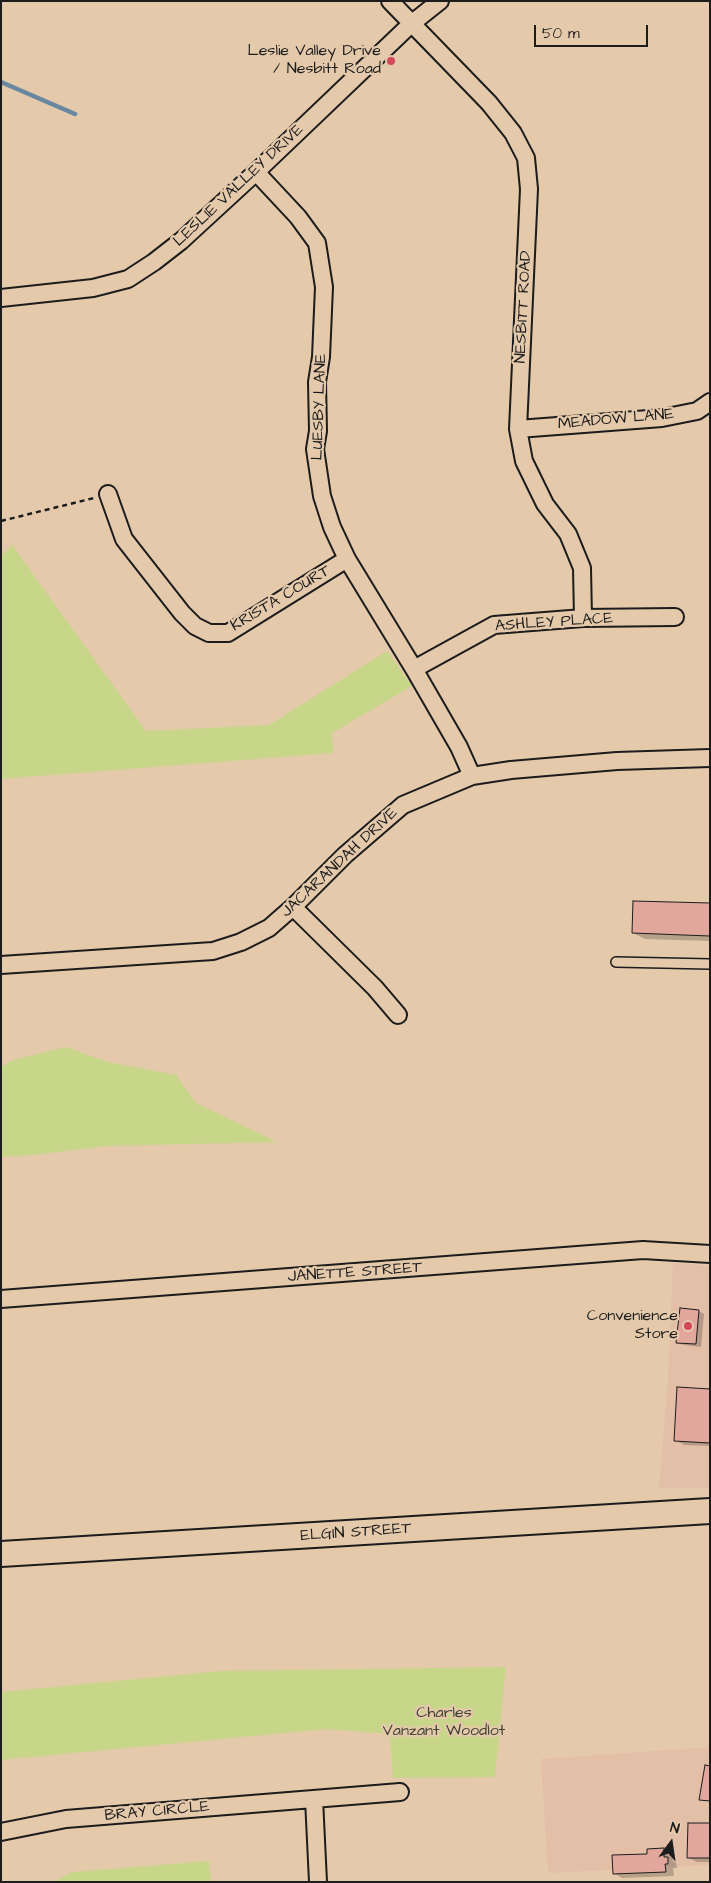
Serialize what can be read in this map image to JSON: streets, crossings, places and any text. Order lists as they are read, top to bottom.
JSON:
{
  "streets": {
    "street": [
      "LESLIE VALLEY DRIVE",
      "NESBITT ROAD",
      "LUESBY LANE",
      "MEADOW LANE",
      "KRISTA COURT",
      "ASHLEY PLACE",
      "JACARANDAH DRIVE",
      "JANETTE STREET",
      "ELGIN STREET",
      "BRAY CIRCLE"
    ]
  },
  "crossings": [
    ["LESLIE VALLEY DRIVE", "NESBITT ROAD"],
    ["LESLIE VALLEY DRIVE", "LUESBY LANE"],
    ["NESBITT ROAD", "MEADOW LANE"],
    ["NESBITT ROAD", "ASHLEY PLACE"],
    ["LUESBY LANE", "KRISTA COURT"],
    ["LUESBY LANE", "ASHLEY PLACE"],
    ["LUESBY LANE", "JACARANDAH DRIVE"]
  ],
  "parks": ["Charles Vanzant Woodlot"],
  "places": ["Leslie Valley Drive / Nesbitt Road", "Convenience Store"],
  "scale_bar": "50 m",
  "north": "top"
}
